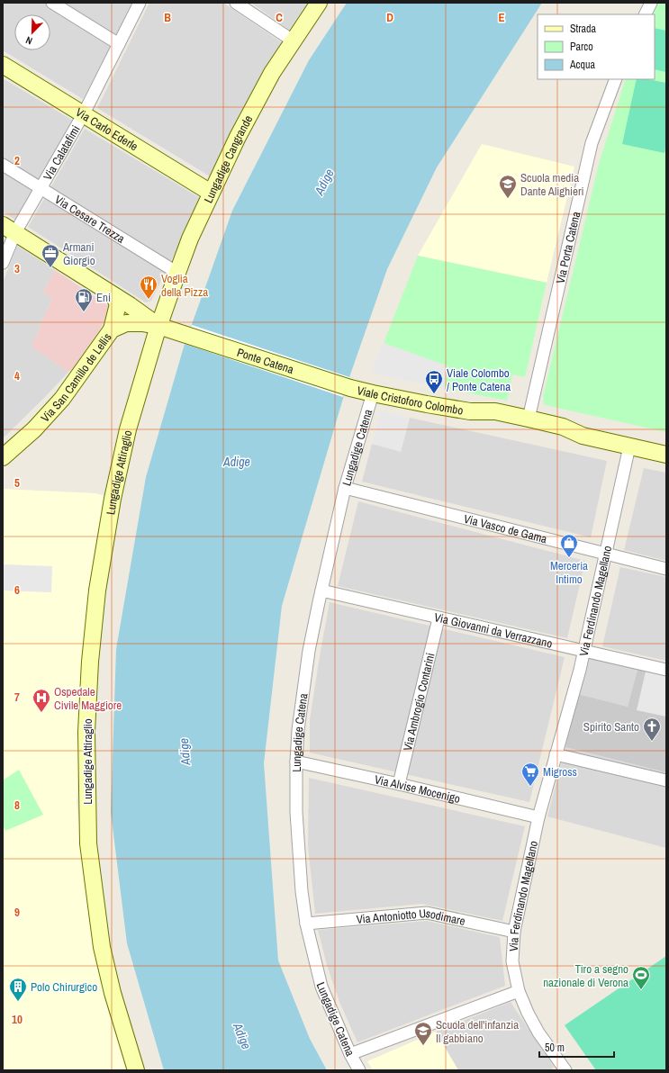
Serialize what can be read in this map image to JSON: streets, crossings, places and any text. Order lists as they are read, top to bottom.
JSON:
{
  "streets": {
    "street": [
      "Via Carlo Ederle",
      "Via Calatafimi",
      "Lungadige Cangrande",
      "Via Cesare Trezza",
      "Via Porta Catena",
      "Ponte Catena",
      "Via San Camillo de Lellis",
      "Viale Cristoforo Colombo",
      "Lungadige Catena",
      "Lungadige Attiraglio",
      "Via Vasco de Gama",
      "Via Ferdinando Magellano",
      "Via Giovanni da Verrazzano",
      "Via Ambrogio Contarini",
      "Via Alvise Mocenigo",
      "Via Antoniotto Usodimare"
    ]
  },
  "crossings": [
    ["Via Carlo Ederle", "Via Calatafimi"],
    ["Via Carlo Ederle", "Lungadige Cangrande"],
    ["Via Calatafimi", "Via Cesare Trezza"],
    ["Lungadige Cangrande", "Via Cesare Trezza"],
    ["Lungadige Cangrande", "Ponte Catena"],
    ["Lungadige Cangrande", "Via San Camillo de Lellis"],
    ["Lungadige Cangrande", "Lungadige Attiraglio"],
    ["Via Porta Catena", "Viale Cristoforo Colombo"],
    ["Ponte Catena", "Via San Camillo de Lellis"],
    ["Ponte Catena", "Viale Cristoforo Colombo"],
    ["Ponte Catena", "Lungadige Attiraglio"],
    ["Via San Camillo de Lellis", "Lungadige Attiraglio"],
    ["Viale Cristoforo Colombo", "Lungadige Catena"],
    ["Viale Cristoforo Colombo", "Via Ferdinando Magellano"],
    ["Lungadige Catena", "Via Vasco de Gama"],
    ["Lungadige Catena", "Via Giovanni da Verrazzano"],
    ["Lungadige Catena", "Via Alvise Mocenigo"],
    ["Lungadige Catena", "Via Antoniotto Usodimare"],
    ["Via Vasco de Gama", "Via Ferdinando Magellano"],
    ["Via Ferdinando Magellano", "Via Giovanni da Verrazzano"],
    ["Via Ferdinando Magellano", "Via Alvise Mocenigo"],
    ["Via Ferdinando Magellano", "Via Antoniotto Usodimare"],
    ["Via Giovanni da Verrazzano", "Via Ambrogio Contarini"],
    ["Via Ambrogio Contarini", "Via Alvise Mocenigo"]
  ],
  "water": ["Adige"],
  "places": {
    "school or university": ["Scuola media Dante Alighieri", "Scuola dell'infanzia Il gabbiano"],
    "office": ["Armani Giorgio"],
    "restaurant": ["Voglia della Pizza"],
    "fuel station": ["Eni"],
    "bus stop": ["Viale Colombo / Ponte Catena"],
    "shop": ["Merceria Intimo"],
    "hospital": ["Ospedale Civile Maggiore"],
    "church": ["Spirito Santo"],
    "supermarket": ["Migross"],
    "sports": ["Tiro a segno nazionale di Verona"],
    "building": ["Polo Chirurgico"]
  },
  "legend": ["Strada", "Parco", "Acqua"],
  "scale_bar": "50 m",
  "north": "bottom left",
  "grid": {
    "columns": [
      "B",
      "C",
      "D",
      "E"
    ],
    "rows": [
      "2",
      "3",
      "4",
      "5",
      "6",
      "7",
      "8",
      "9",
      "10"
    ]
  }
}
